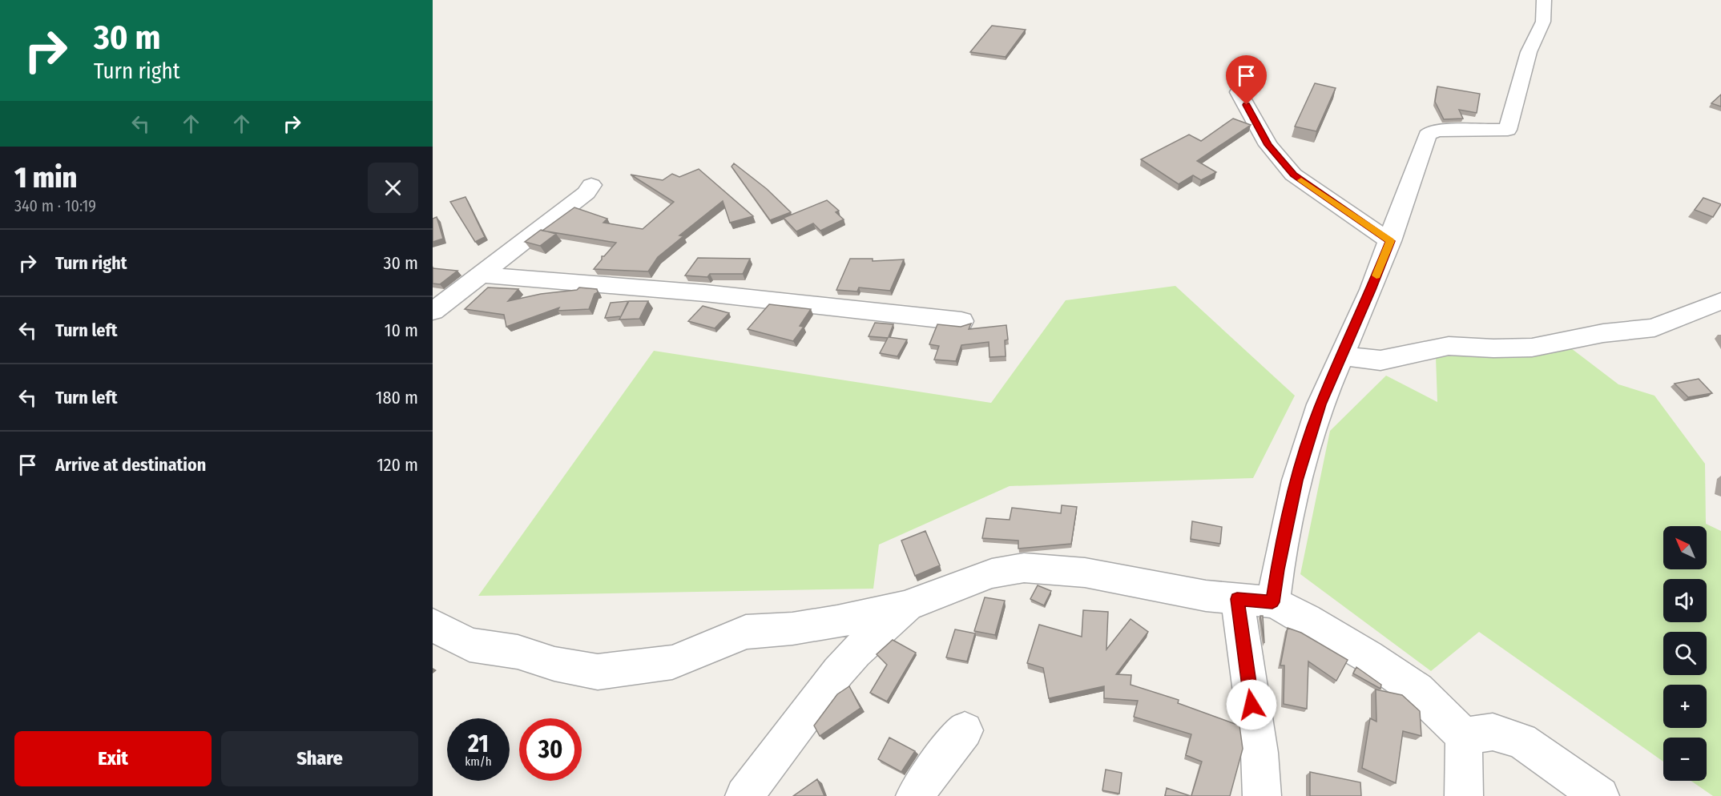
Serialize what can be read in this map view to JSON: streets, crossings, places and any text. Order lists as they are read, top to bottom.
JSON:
{
  "north": "top left",
  "page": {
    "turn": ["30 m", "Turn right"],
    "heading": ["1 min", "340 m · 10:19"],
    "list": [
      {
        "name": "Turn right",
        "value": "30 m"
      },
      {
        "name": "Turn left",
        "value": "10 m"
      },
      {
        "name": "Turn left",
        "value": "180 m"
      },
      {
        "name": "Arrive at destination",
        "value": "120 m"
      }
    ],
    "map_buttons": ["+", "−"],
    "speed": "21 km/h",
    "limit": "30",
    "buttons": ["Exit", "Share"]
  }
}
